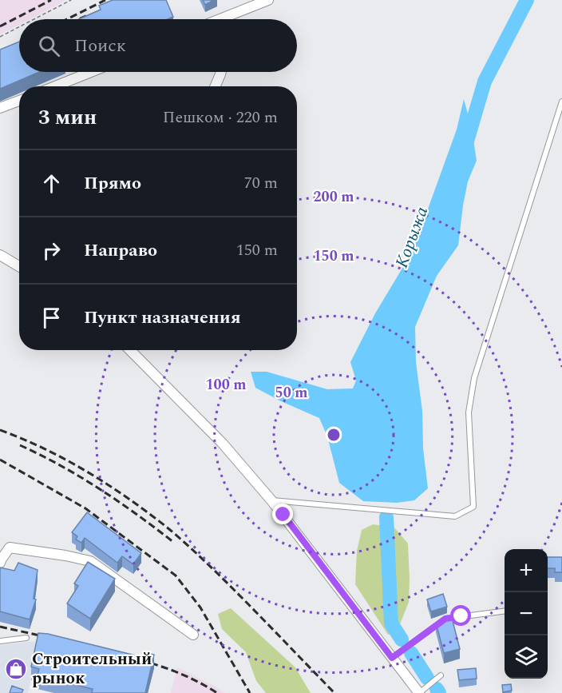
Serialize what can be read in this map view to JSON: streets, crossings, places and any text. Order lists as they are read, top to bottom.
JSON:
{
  "water": ["Корыжа"],
  "places": {
    "shop": ["Строительный рынок"]
  },
  "page": {
    "search": "Поиск",
    "heading": ["3 мин", "Пешком · 220 m"],
    "list": [
      ["Прямо", "70 m"],
      ["Направо", "150 m"],
      "Пункт назначения"
    ],
    "map_buttons": ["+", "−"]
  },
  "rings": [
    "200 m",
    "150 m",
    "100 m",
    "50 m"
  ]
}
